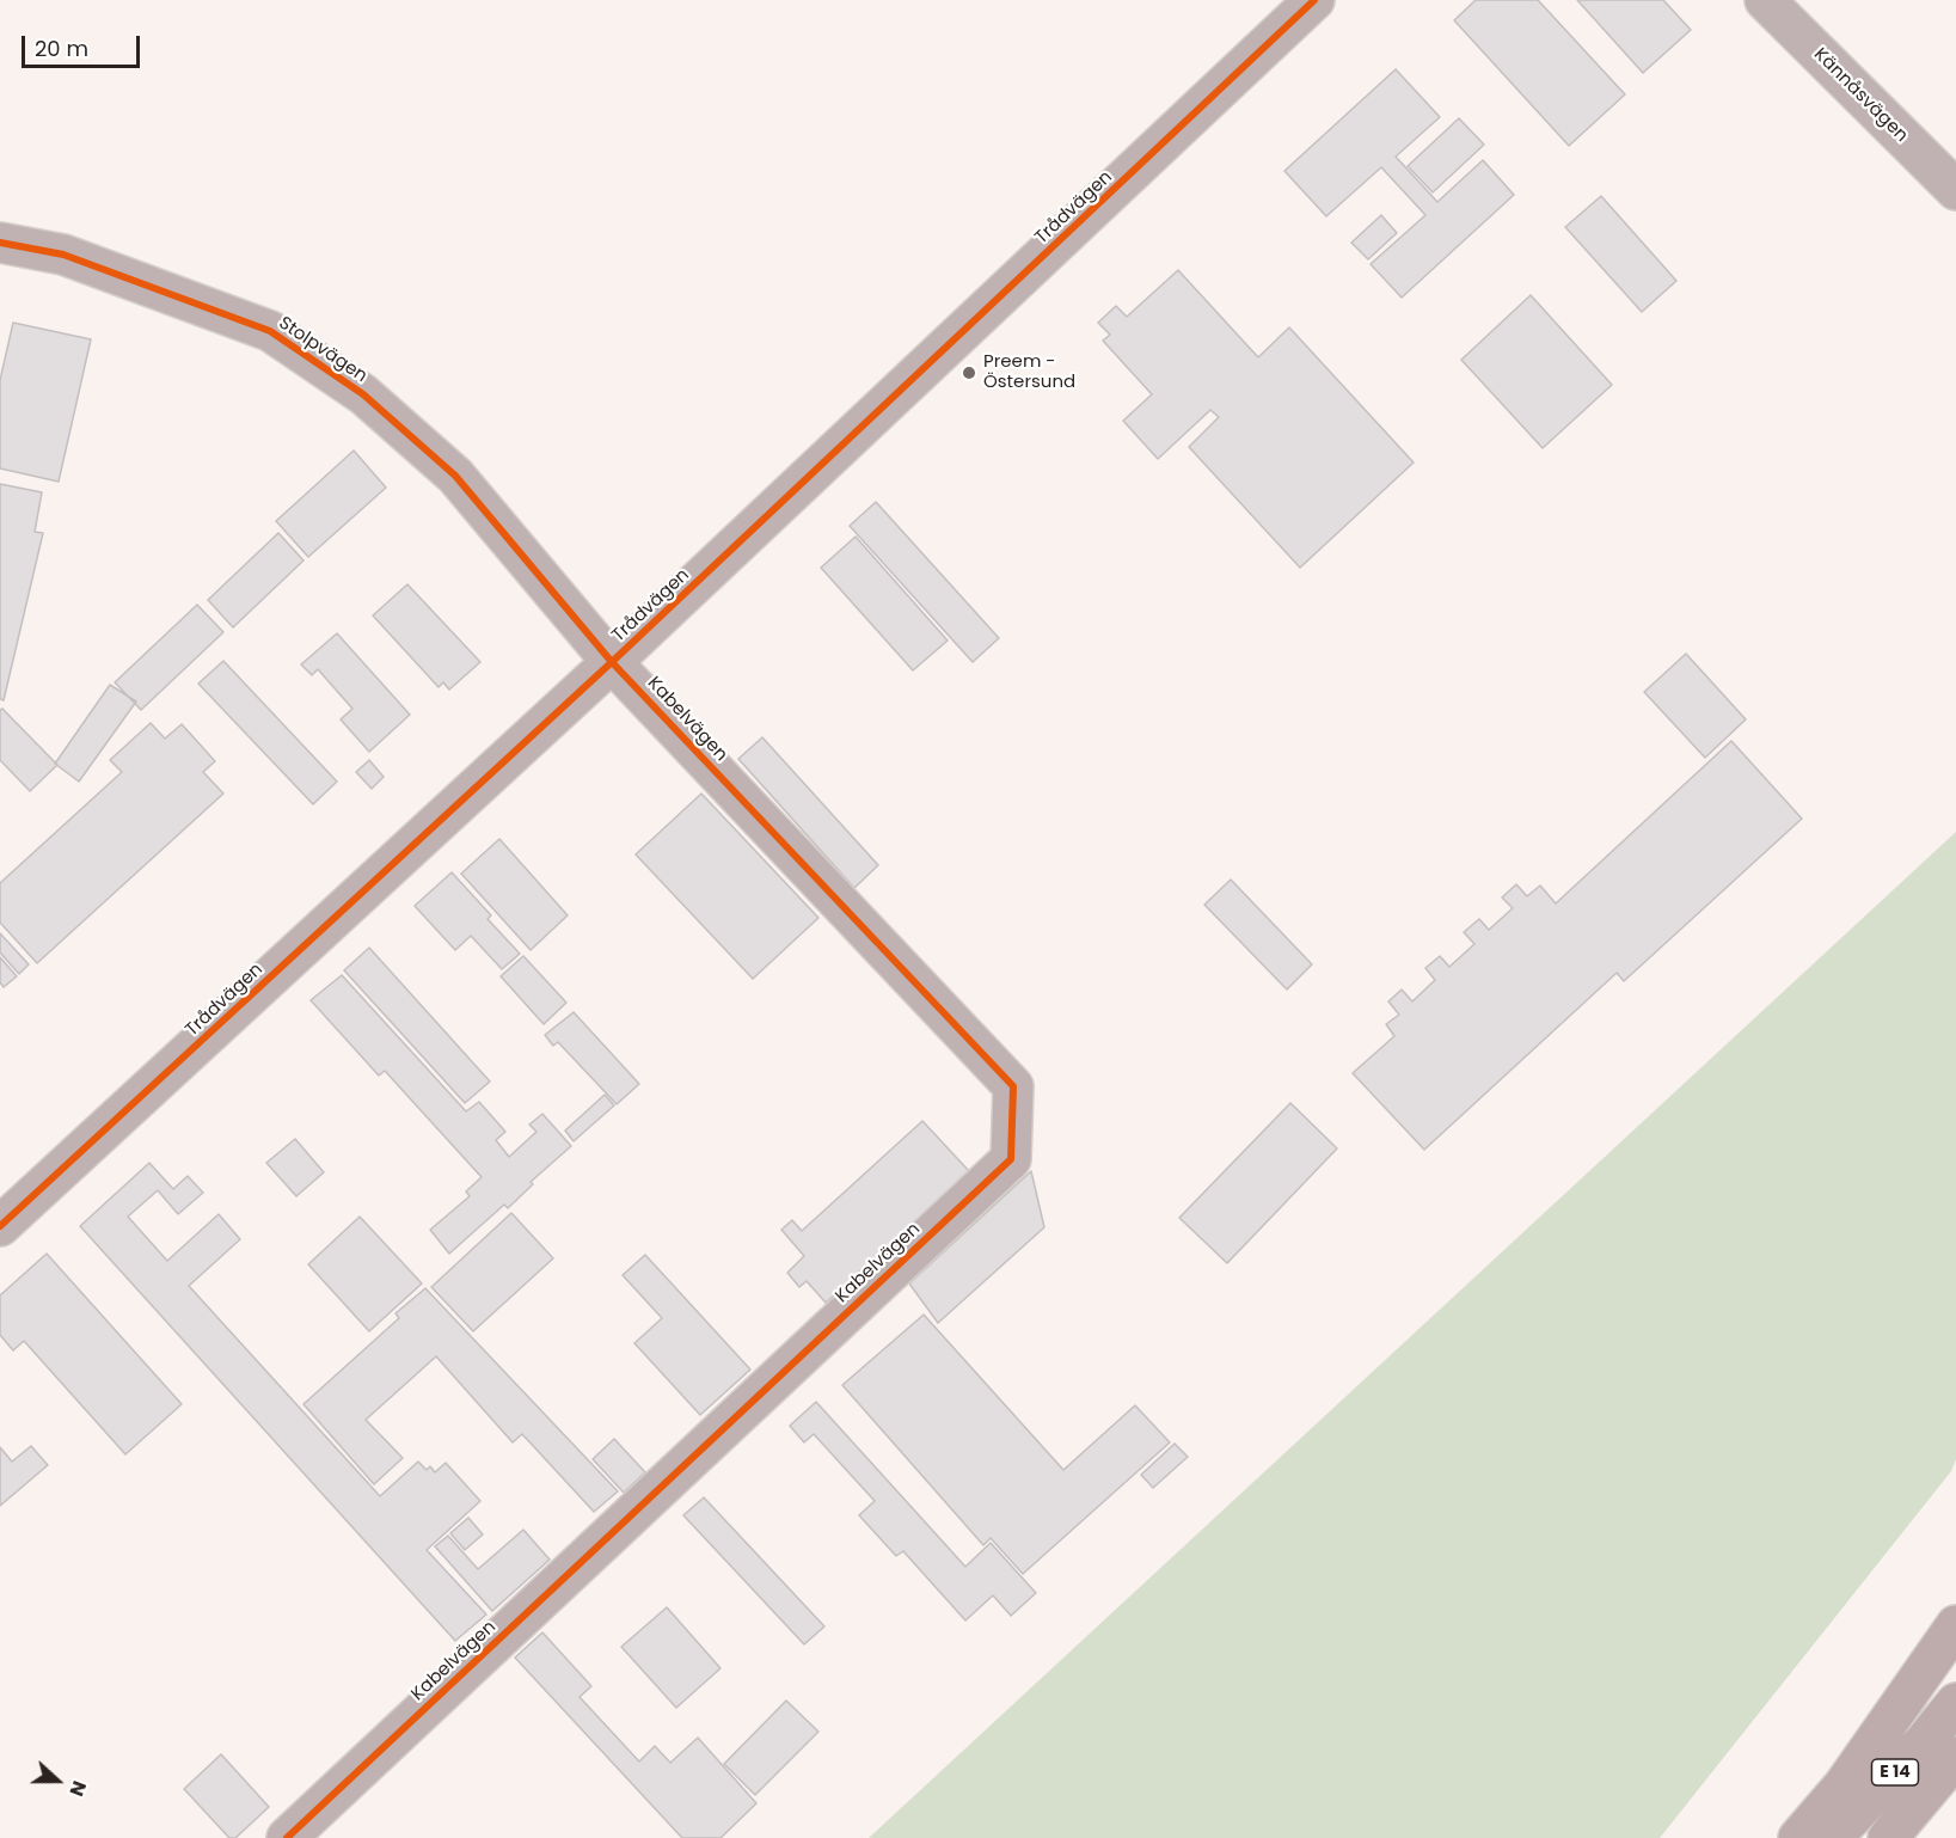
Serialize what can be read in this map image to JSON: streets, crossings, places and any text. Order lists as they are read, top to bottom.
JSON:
{
  "streets": {
    "highway": ["E 14"],
    "street": [
      "Kännåsvägen",
      "Trådvägen",
      "Stolpvägen",
      "Kabelvägen"
    ]
  },
  "crossings": [
    ["Trådvägen", "Stolpvägen"],
    ["Trådvägen", "Kabelvägen"],
    ["Stolpvägen", "Kabelvägen"]
  ],
  "places": ["Preem - Östersund"],
  "scale_bar": "20 m",
  "north": "right"
}
